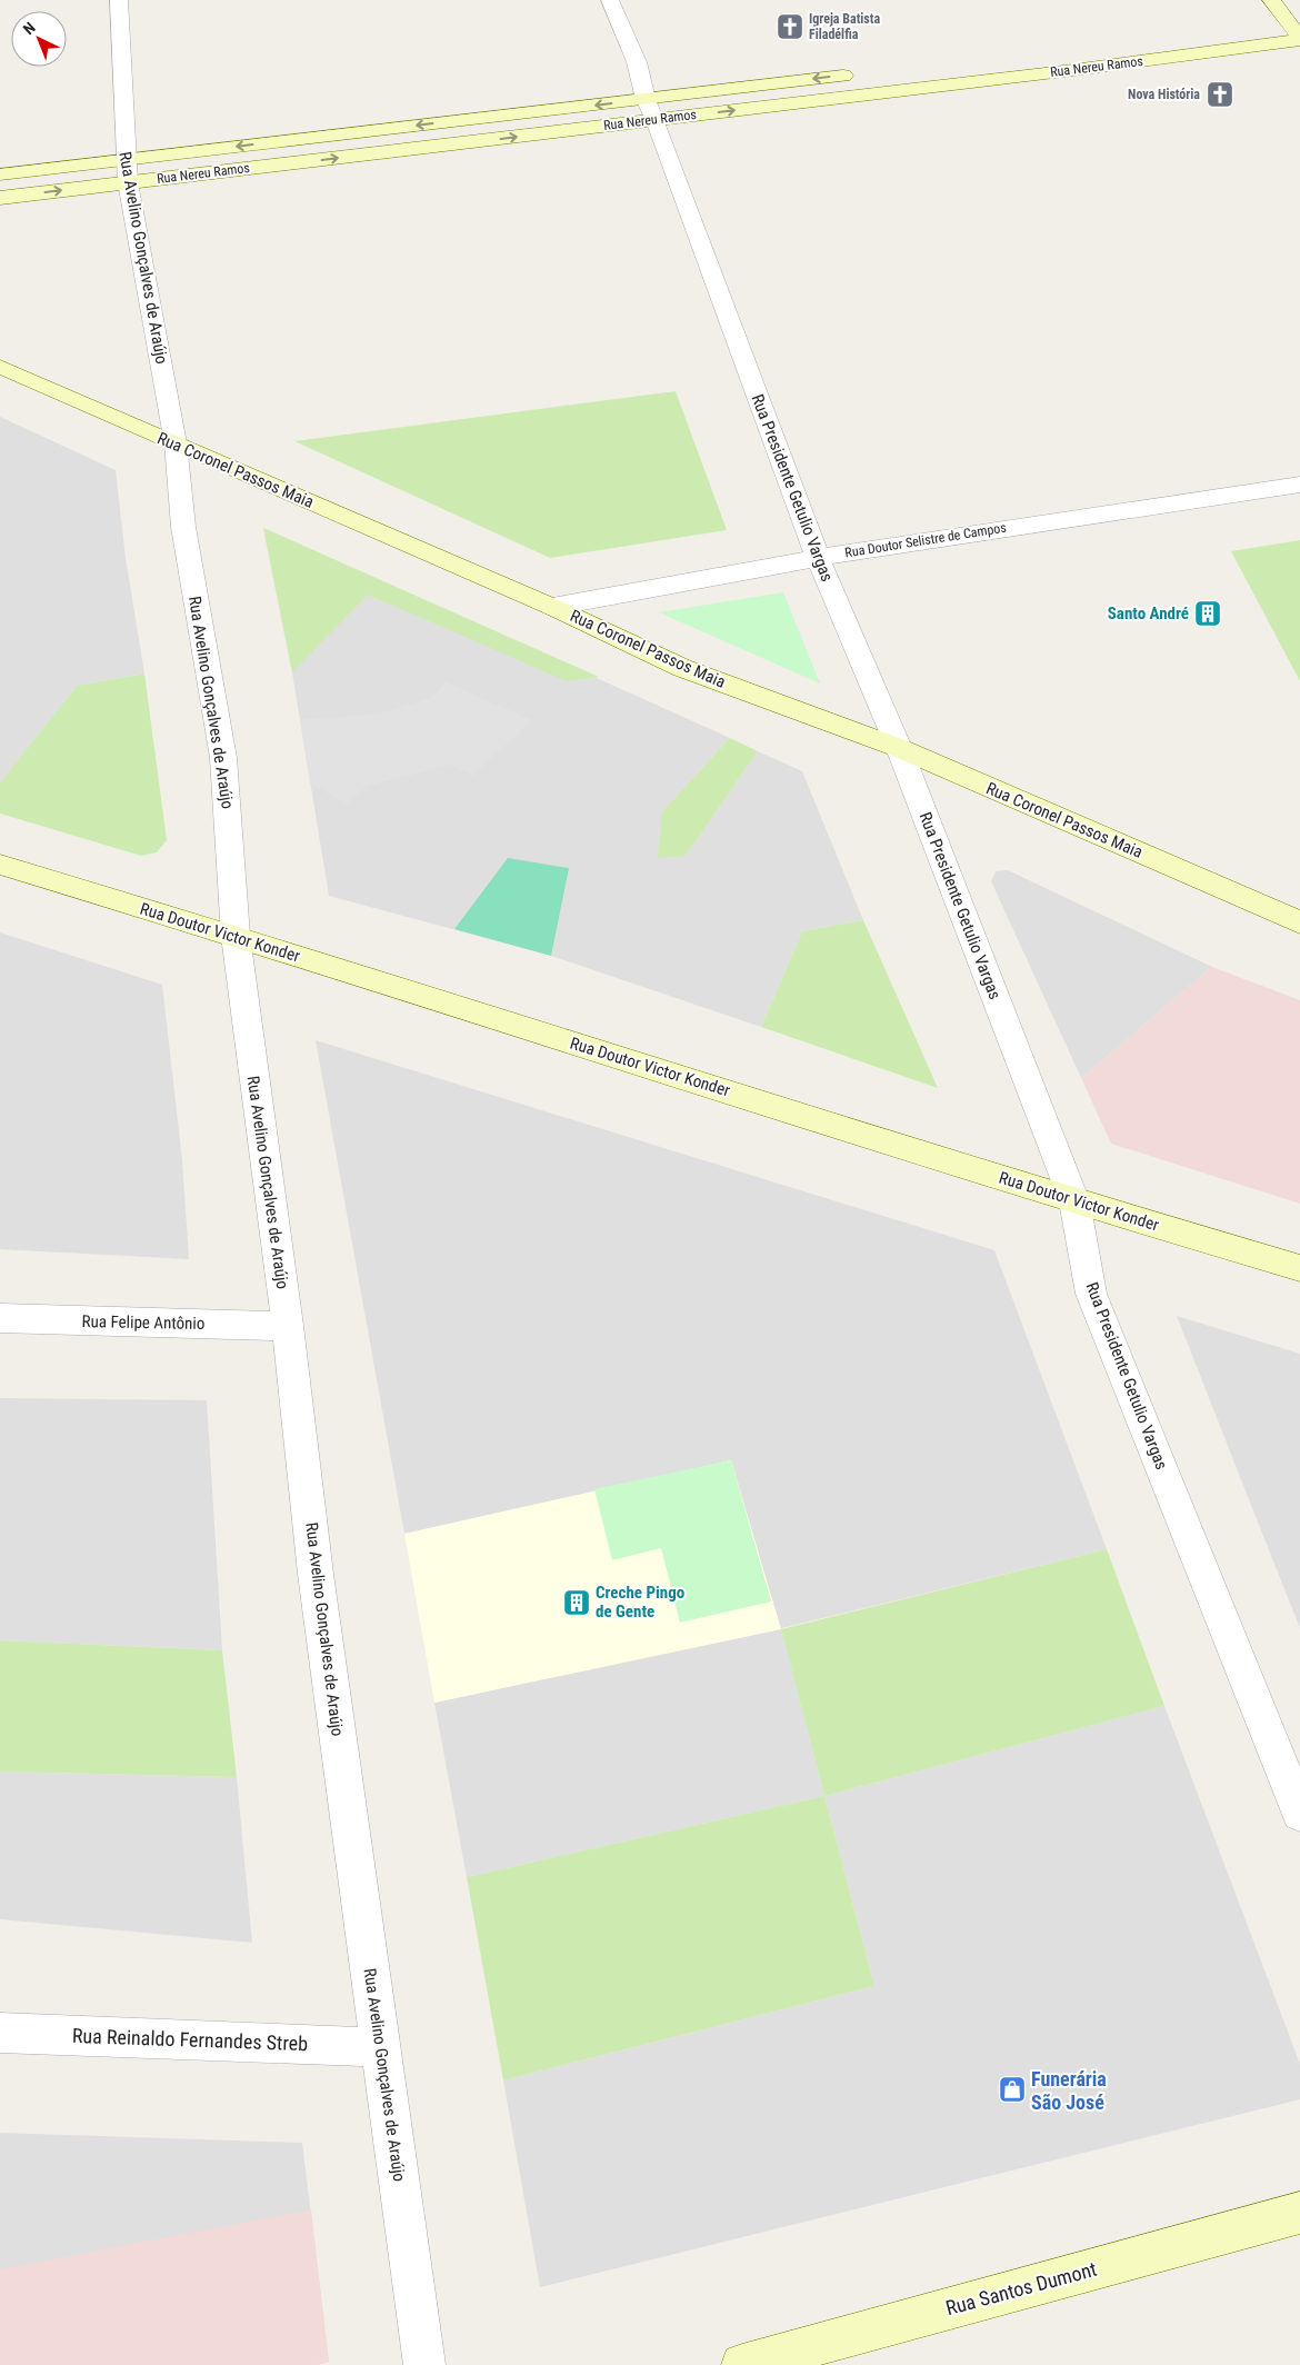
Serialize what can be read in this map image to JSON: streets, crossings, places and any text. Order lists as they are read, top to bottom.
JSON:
{
  "streets": {
    "street": [
      "Rua Nereu Ramos",
      "Rua Avelino Gonçalves de Araújo",
      "Rua Coronel Passos Maia",
      "Rua Presidente Getulio Vargas",
      "Rua Doutor Selistre de Campos",
      "Rua Doutor Victor Konder",
      "Rua Felipe Antônio",
      "Rua Reinaldo Fernandes Streb",
      "Rua Santos Dumont"
    ]
  },
  "crossings": [
    ["Rua Nereu Ramos", "Rua Avelino Gonçalves de Araújo"],
    ["Rua Nereu Ramos", "Rua Presidente Getulio Vargas"],
    ["Rua Avelino Gonçalves de Araújo", "Rua Coronel Passos Maia"],
    ["Rua Avelino Gonçalves de Araújo", "Rua Doutor Victor Konder"],
    ["Rua Avelino Gonçalves de Araújo", "Rua Felipe Antônio"],
    ["Rua Avelino Gonçalves de Araújo", "Rua Reinaldo Fernandes Streb"],
    ["Rua Coronel Passos Maia", "Rua Presidente Getulio Vargas"],
    ["Rua Coronel Passos Maia", "Rua Doutor Selistre de Campos"],
    ["Rua Presidente Getulio Vargas", "Rua Doutor Selistre de Campos"],
    ["Rua Presidente Getulio Vargas", "Rua Doutor Victor Konder"]
  ],
  "places": {
    "church": ["Igreja Batista Filadélfia", "Nova História"],
    "building": ["Santo André", "Creche Pingo de Gente"],
    "shop": ["Funerária São José"]
  },
  "north": "top left"
}
